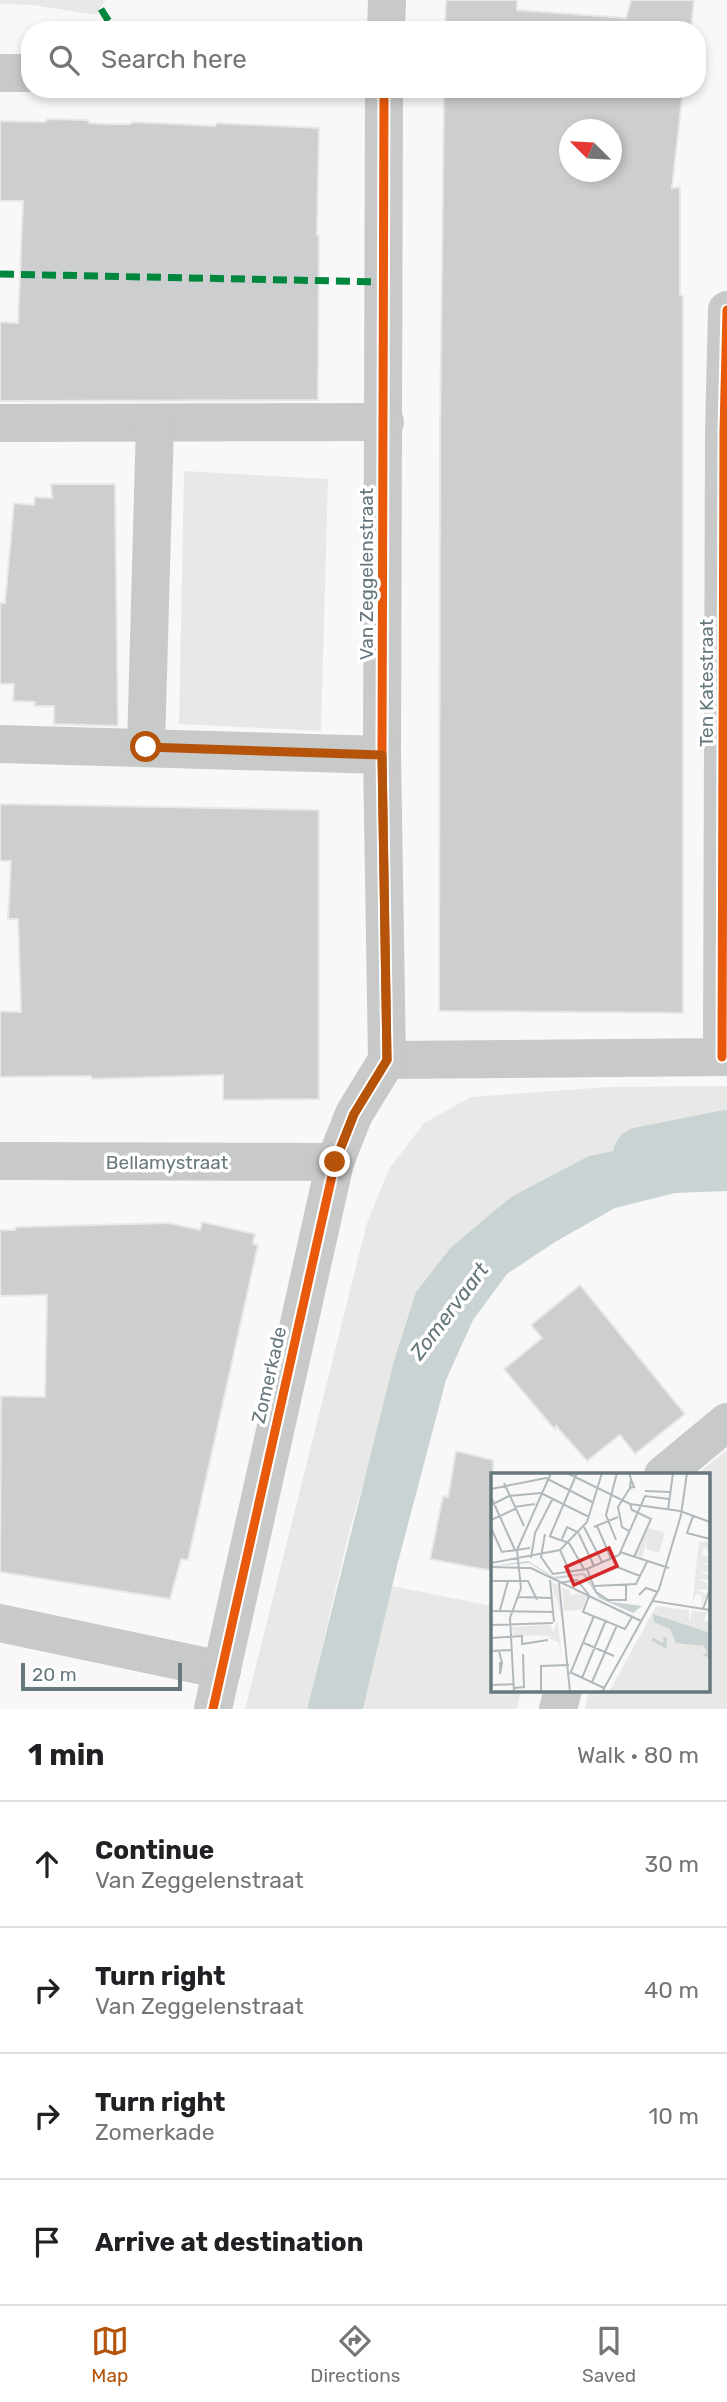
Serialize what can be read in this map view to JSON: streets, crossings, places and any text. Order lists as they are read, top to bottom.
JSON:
{
  "streets": {
    "street": [
      "Van Zeggelenstraat",
      "Ten Katestraat",
      "Bellamystraat",
      "Zomerkade"
    ]
  },
  "crossings": [
    ["Van Zeggelenstraat", "Zomerkade"],
    ["Bellamystraat", "Zomerkade"]
  ],
  "water": ["Zomervaart"],
  "scale_bar": "20 m",
  "north": "top left",
  "page": {
    "search": "Search here",
    "scale": "20 m",
    "heading": ["1 min", "Walk · 80 m"],
    "list": [
      ["Continue", "Van Zeggelenstraat", "30 m"],
      ["Turn right", "Van Zeggelenstraat", "40 m"],
      ["Turn right", "Zomerkade", "10 m"],
      "Arrive at destination"
    ],
    "nav": ["Map", "Directions", "Saved"]
  }
}
